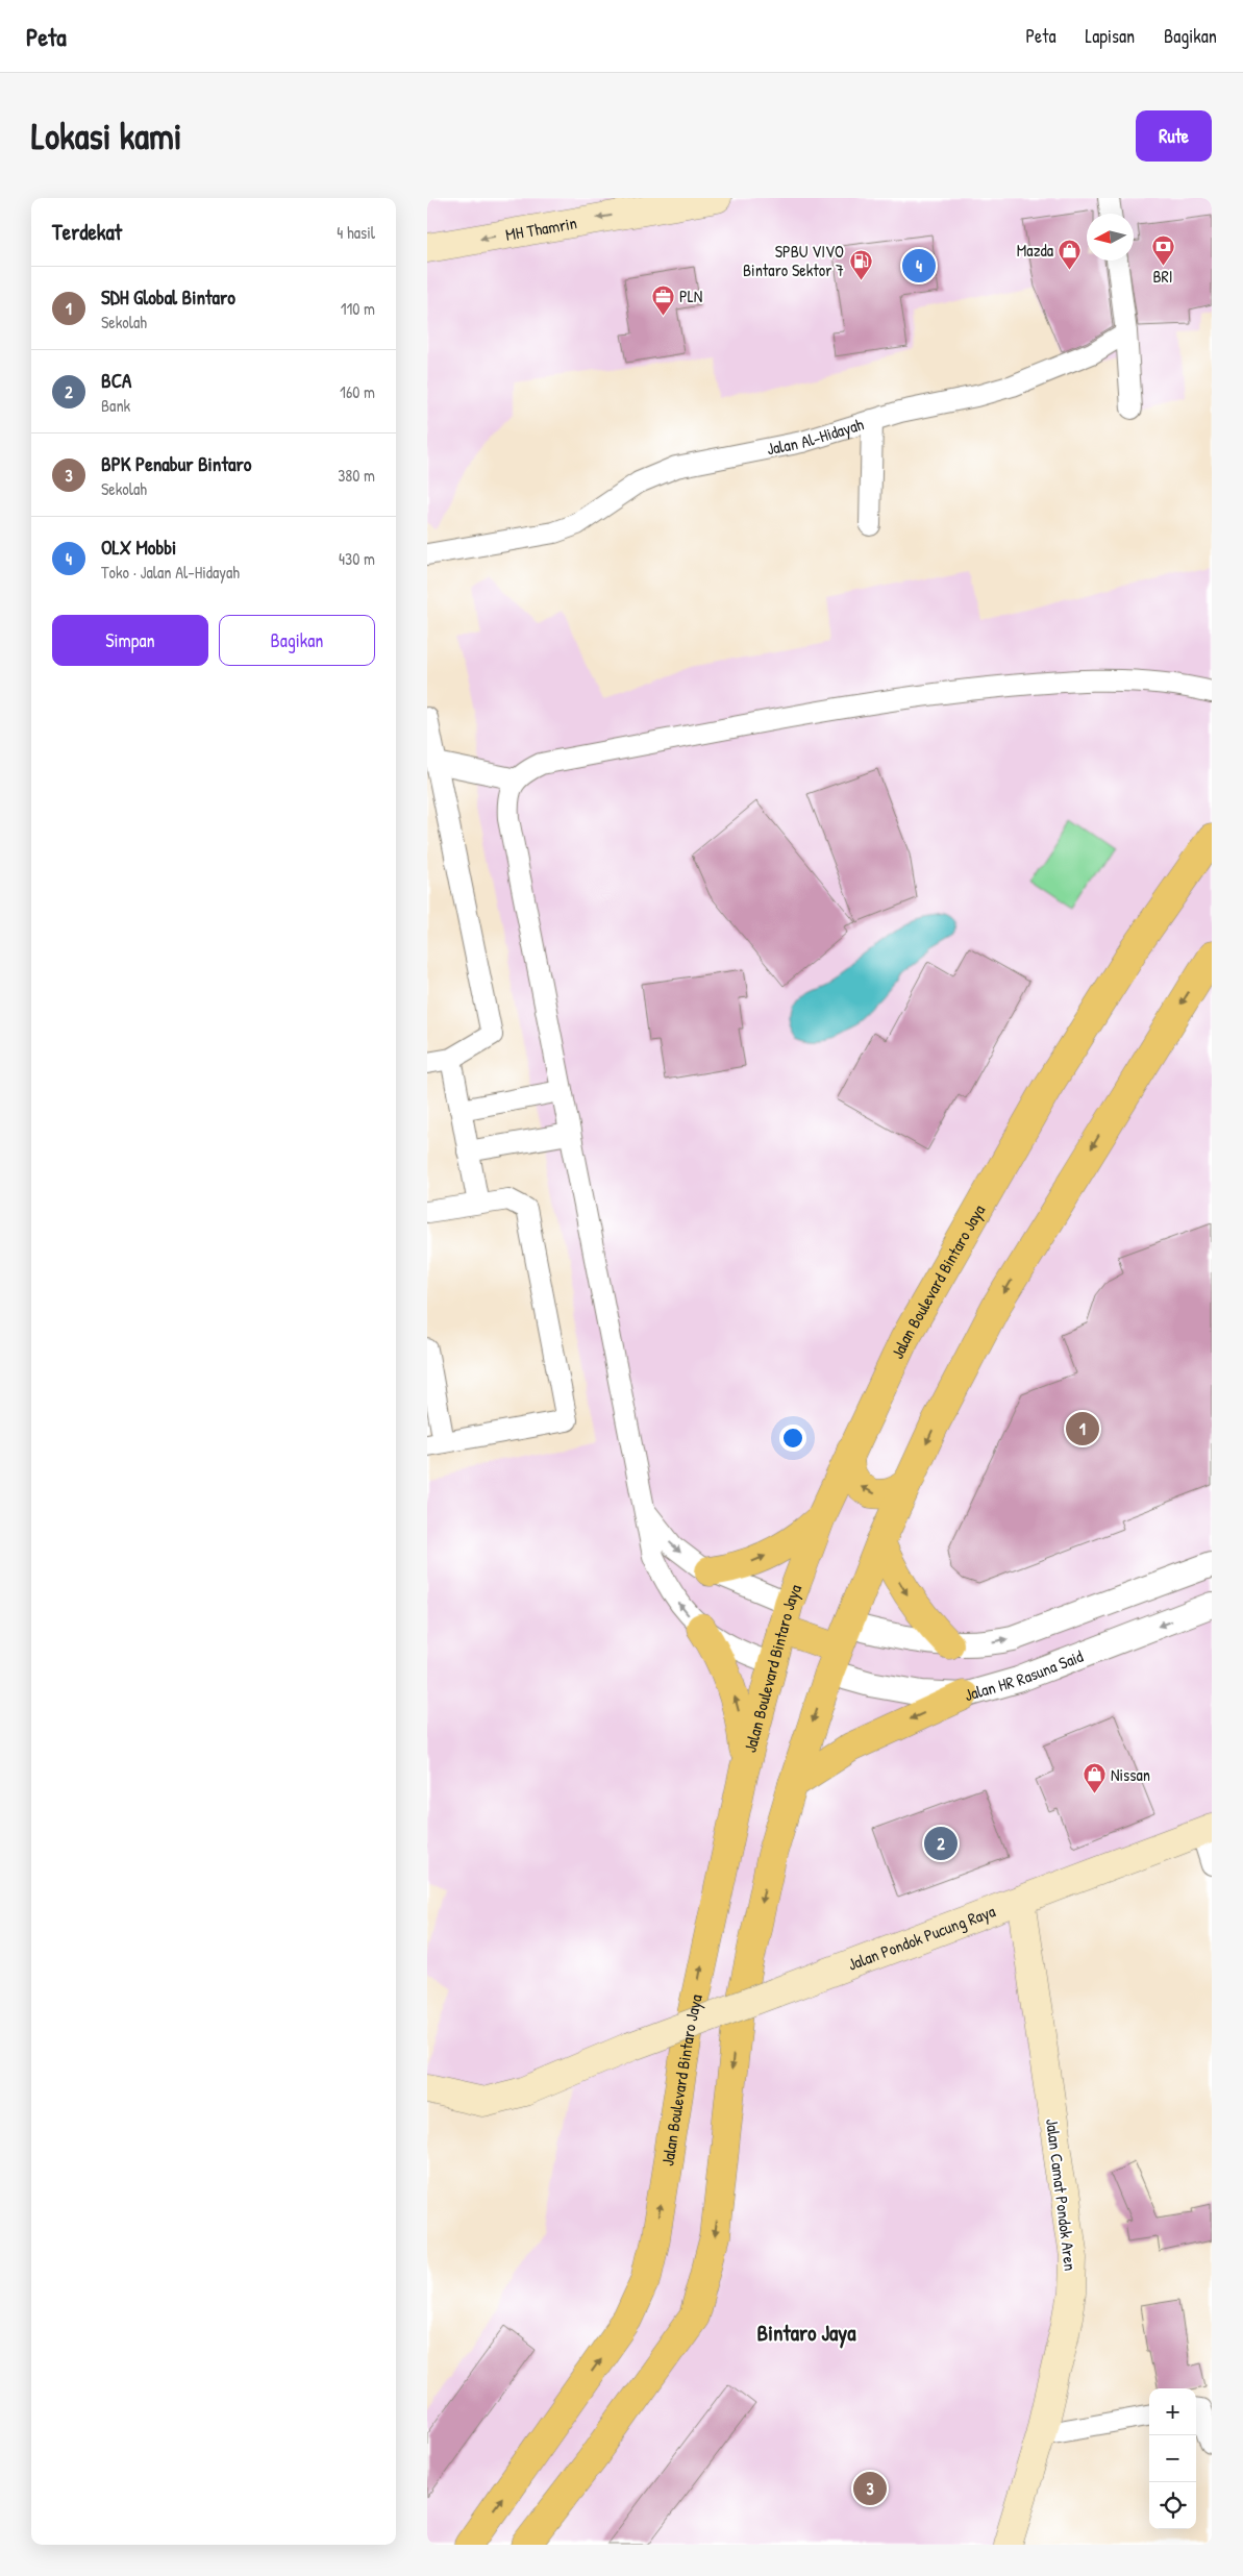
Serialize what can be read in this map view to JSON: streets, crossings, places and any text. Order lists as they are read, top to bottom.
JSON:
{
  "streets": {
    "main road": [
      "MH Thamrin",
      "Jalan Boulevard Bintaro Jaya",
      "Jalan Pondok Pucung Raya",
      "Jalan Camat Pondok Aren"
    ],
    "street": ["Jalan Al-Hidayah", "Jalan HR Rasuna Said"]
  },
  "crossings": [
    ["Jalan Pondok Pucung Raya", "Jalan Camat Pondok Aren"]
  ],
  "one_way": ["MH Thamrin"],
  "districts": ["Bintaro Jaya"],
  "places": {
    "bank": ["BRI"],
    "shop": ["Mazda", "Nissan"],
    "fuel station": ["SPBU VIVO Bintaro Sektor 7"],
    "office": ["PLN"]
  },
  "north": "left",
  "page": {
    "header": "Peta",
    "nav": ["Peta", "Lapisan", "Bagikan"],
    "buttons": [
      "Rute",
      ["Simpan", "Bagikan"]
    ],
    "title": "Lokasi kami",
    "heading": ["Terdekat", "4 hasil"],
    "pins": [
      "4",
      "1",
      "2",
      "3"
    ],
    "list": [
      {
        "mark": "1",
        "name": "SDH Global Bintaro",
        "note": "Sekolah",
        "value": "110 m"
      },
      {
        "mark": "2",
        "name": "BCA",
        "note": "Bank",
        "value": "160 m"
      },
      {
        "mark": "3",
        "name": "BPK Penabur Bintaro",
        "note": "Sekolah",
        "value": "380 m"
      },
      {
        "mark": "4",
        "name": "OLX Mobbi",
        "note": "Toko · Jalan Al-Hidayah",
        "value": "430 m"
      }
    ],
    "map_buttons": ["+", "−"]
  }
}
